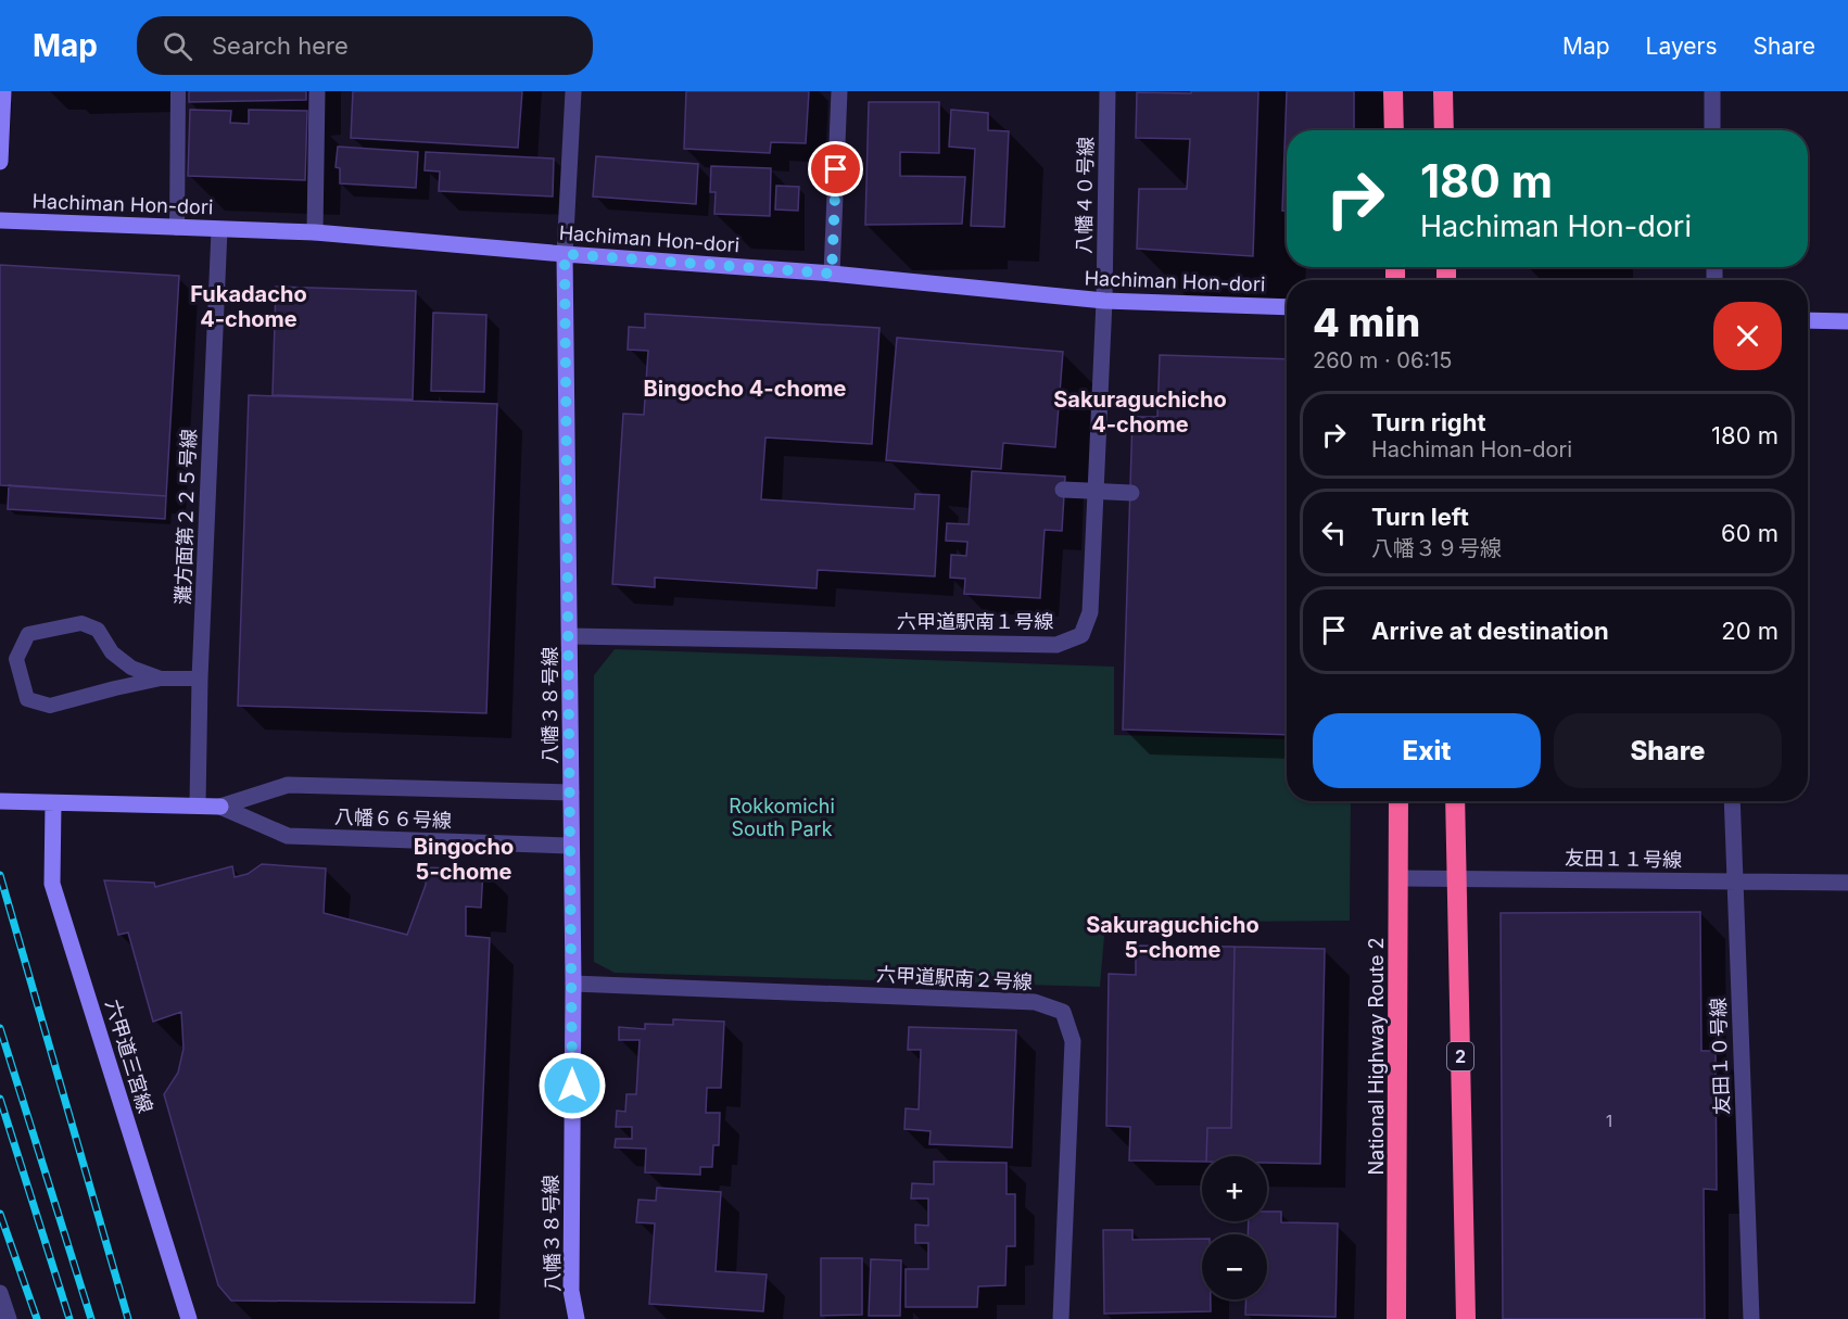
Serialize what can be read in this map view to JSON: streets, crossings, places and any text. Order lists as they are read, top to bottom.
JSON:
{
  "streets": {
    "highway": ["National Highway Route 2", "2"],
    "street": [
      "八幡４０号線",
      "Hachiman Hon-dori",
      "灘方面第２２５号線",
      "六甲道駅南１号線",
      "八幡３８号線",
      "八幡６６号線",
      "友田１１号線",
      "六甲道駅南２号線",
      "六甲道三宮線",
      "友田１０号線"
    ]
  },
  "crossings": [
    ["八幡４０号線", "Hachiman Hon-dori"],
    ["八幡４０号線", "六甲道駅南１号線"],
    ["Hachiman Hon-dori", "灘方面第２２５号線"],
    ["Hachiman Hon-dori", "六甲道駅南１号線"],
    ["Hachiman Hon-dori", "八幡３８号線"],
    ["灘方面第２２５号線", "八幡６６号線"],
    ["六甲道駅南１号線", "八幡３８号線"],
    ["八幡３８号線", "八幡６６号線"],
    ["八幡３８号線", "六甲道駅南２号線"],
    ["八幡６６号線", "六甲道三宮線"],
    ["友田１１号線", "National Highway Route 2"],
    ["友田１１号線", "2"],
    ["友田１１号線", "友田１０号線"]
  ],
  "districts": [
    "Fukadacho 4-chome",
    "Bingocho 4-chome",
    "Sakuraguchicho 4-chome",
    "Bingocho 5-chome",
    "Sakuraguchicho 5-chome"
  ],
  "parks": ["Rokkomichi South Park"],
  "house_numbers": ["1"],
  "page": {
    "header": "Map",
    "search": "Search here",
    "nav": ["Map", "Layers", "Share"],
    "turn": ["180 m", "Hachiman Hon-dori"],
    "heading": ["4 min", "260 m · 06:15"],
    "list": [
      {
        "name": "Turn right",
        "note": "Hachiman Hon-dori",
        "value": "180 m"
      },
      {
        "name": "Turn left",
        "note": "八幡３９号線",
        "value": "60 m"
      },
      {
        "name": "Arrive at destination",
        "value": "20 m"
      }
    ],
    "buttons": ["Exit", "Share"],
    "map_buttons": ["+", "−"]
  }
}
